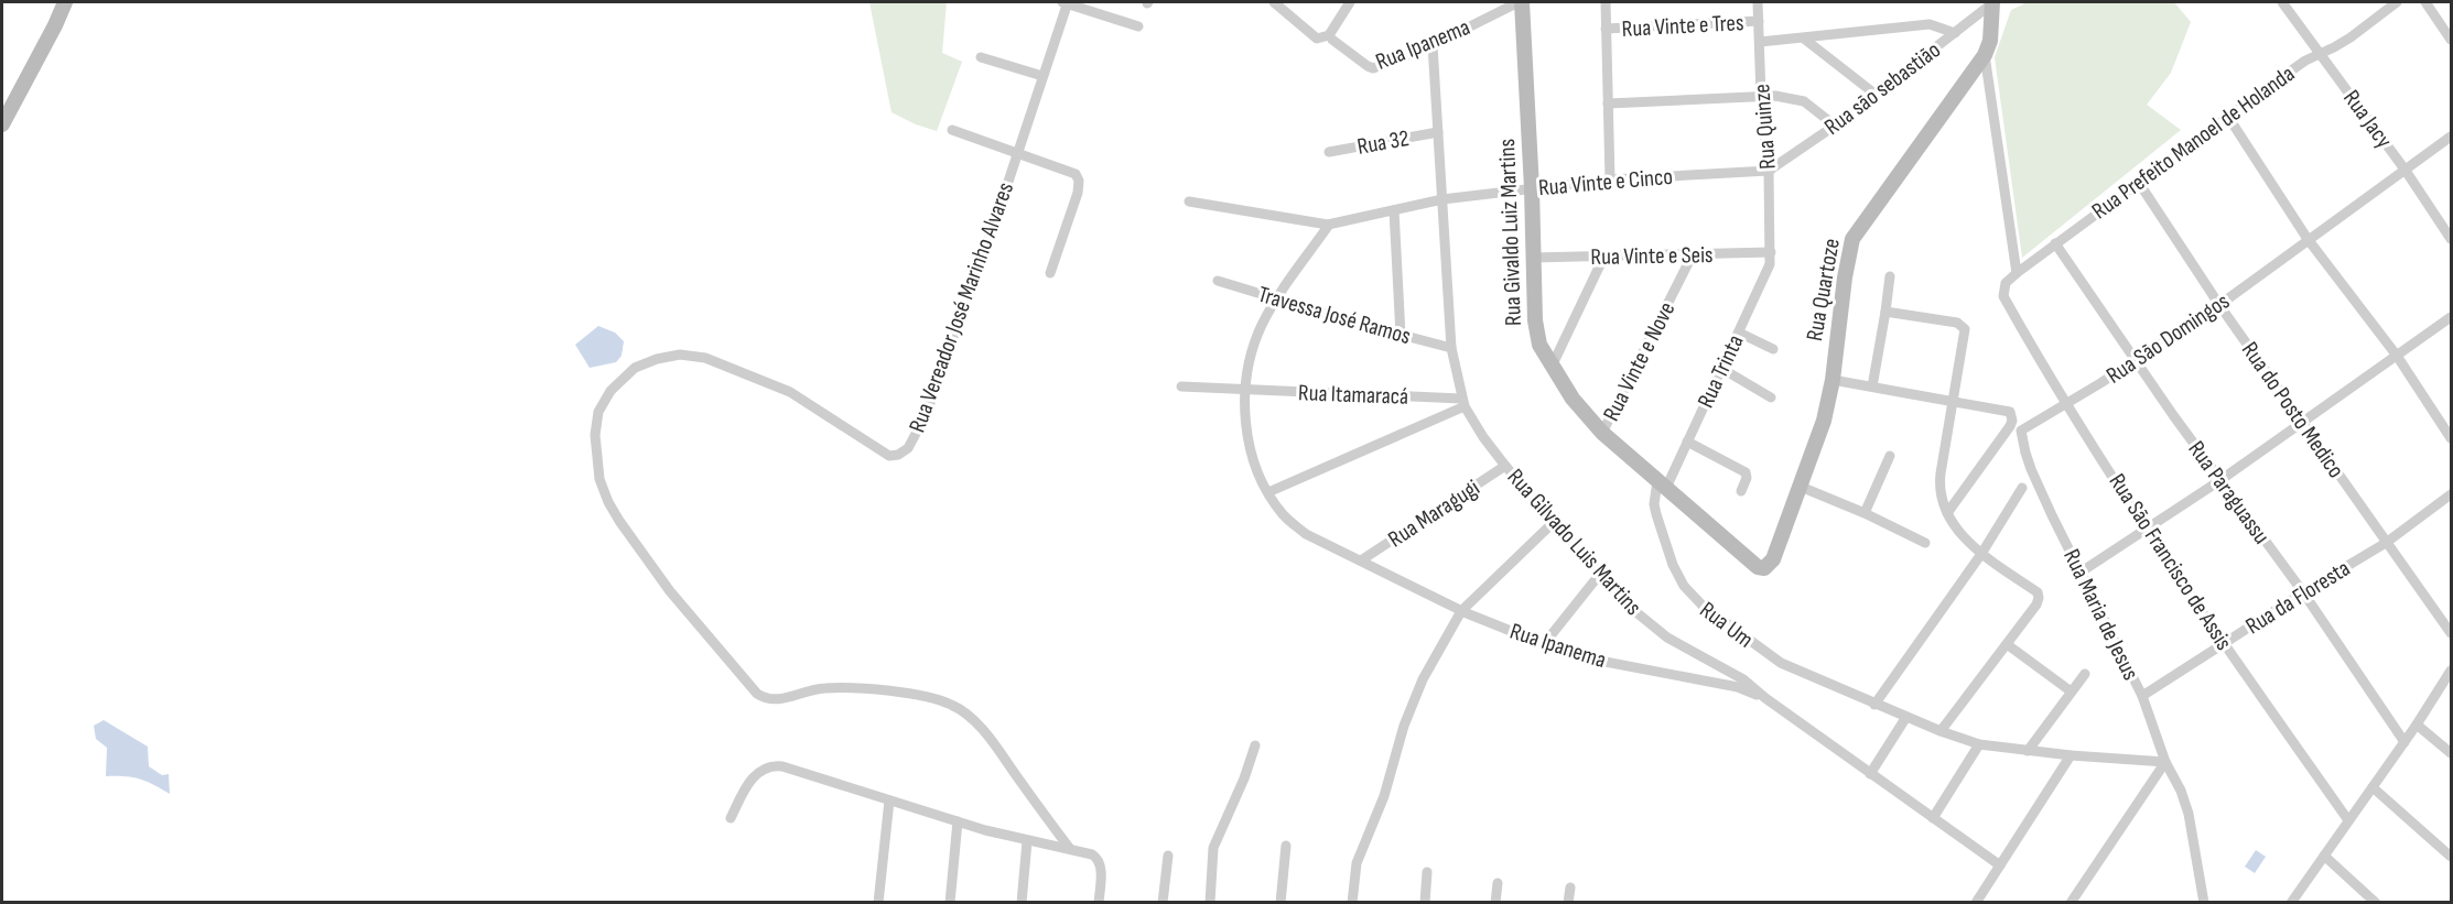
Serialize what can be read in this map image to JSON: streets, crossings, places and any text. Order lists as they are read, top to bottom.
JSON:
{
  "streets": {
    "street": [
      "Rua Vinte e Tres",
      "Rua Ipanema",
      "Rua são sebastião",
      "Rua Jacy",
      "Rua Quinze",
      "Rua 32",
      "Rua Prefeito Manoel de Holanda",
      "Rua Vinte e Cinco",
      "Rua Givaldo Luiz Martins",
      "Rua Vinte e Seis",
      "Rua Quartoze",
      "Rua Vereador José Marinho Alvares",
      "Travessa José Ramos",
      "Rua São Domingos",
      "Rua Vinte e Nove",
      "Rua Trinta",
      "Rua Itamaracá",
      "Rua do Posto Medico",
      "Rua Paraguassu",
      "Rua Maragugi",
      "Rua Gilvado Luis Martins",
      "Rua São Francisco de Assis",
      "Rua da Floresta",
      "Rua Maria de Jesus",
      "Rua Um"
    ]
  },
  "crossings": [
    ["Rua Vinte e Tres", "Rua Quinze"],
    ["Rua Ipanema", "Rua Vinte e Cinco"],
    ["Rua Ipanema", "Rua Givaldo Luiz Martins"],
    ["Rua Ipanema", "Travessa José Ramos"],
    ["Rua Ipanema", "Rua Itamaracá"],
    ["Rua Ipanema", "Rua Maragugi"],
    ["Rua Ipanema", "Rua Gilvado Luis Martins"],
    ["Rua são sebastião", "Rua Quinze"],
    ["Rua são sebastião", "Rua Vinte e Cinco"],
    ["Rua são sebastião", "Rua Quartoze"],
    ["Rua Jacy", "Rua Prefeito Manoel de Holanda"],
    ["Rua Jacy", "Rua São Domingos"],
    ["Rua Quinze", "Rua Vinte e Cinco"],
    ["Rua Quinze", "Rua Vinte e Seis"],
    ["Rua Quinze", "Rua Trinta"],
    ["Rua 32", "Rua Gilvado Luis Martins"],
    ["Rua Prefeito Manoel de Holanda", "Rua do Posto Medico"],
    ["Rua Prefeito Manoel de Holanda", "Rua Paraguassu"],
    ["Rua Prefeito Manoel de Holanda", "Rua São Francisco de Assis"],
    ["Rua Vinte e Cinco", "Rua Givaldo Luiz Martins"],
    ["Rua Vinte e Cinco", "Rua Gilvado Luis Martins"],
    ["Rua Givaldo Luiz Martins", "Rua Vinte e Seis"],
    ["Rua Givaldo Luiz Martins", "Rua Quartoze"],
    ["Rua Givaldo Luiz Martins", "Rua Vinte e Nove"],
    ["Rua Givaldo Luiz Martins", "Rua Trinta"],
    ["Rua Givaldo Luiz Martins", "Rua Um"],
    ["Rua Vinte e Seis", "Rua Vinte e Nove"],
    ["Rua Vinte e Seis", "Rua Trinta"],
    ["Travessa José Ramos", "Rua Gilvado Luis Martins"],
    ["Rua São Domingos", "Rua do Posto Medico"],
    ["Rua São Domingos", "Rua Paraguassu"],
    ["Rua São Domingos", "Rua São Francisco de Assis"],
    ["Rua São Domingos", "Rua Maria de Jesus"],
    ["Rua Trinta", "Rua Um"],
    ["Rua Itamaracá", "Rua Gilvado Luis Martins"],
    ["Rua do Posto Medico", "Rua da Floresta"],
    ["Rua Paraguassu", "Rua da Floresta"],
    ["Rua Maragugi", "Rua Gilvado Luis Martins"],
    ["Rua São Francisco de Assis", "Rua da Floresta"],
    ["Rua da Floresta", "Rua Maria de Jesus"]
  ]
}
